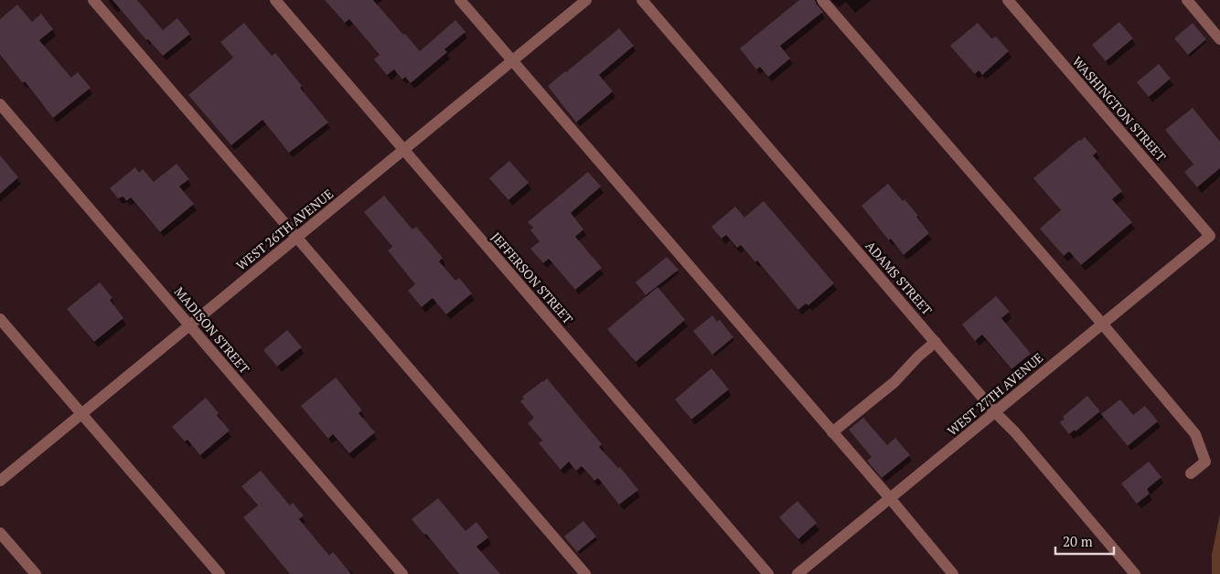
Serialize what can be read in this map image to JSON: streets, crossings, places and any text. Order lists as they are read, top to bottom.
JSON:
{
  "streets": {
    "street": [
      "WASHINGTON STREET",
      "WEST 26TH AVENUE",
      "JEFFERSON STREET",
      "ADAMS STREET",
      "MADISON STREET",
      "WEST 27TH AVENUE"
    ]
  },
  "crossings": [
    ["WASHINGTON STREET", "WEST 27TH AVENUE"],
    ["WEST 26TH AVENUE", "JEFFERSON STREET"],
    ["WEST 26TH AVENUE", "MADISON STREET"],
    ["ADAMS STREET", "WEST 27TH AVENUE"]
  ],
  "scale_bar": "20 m"
}
